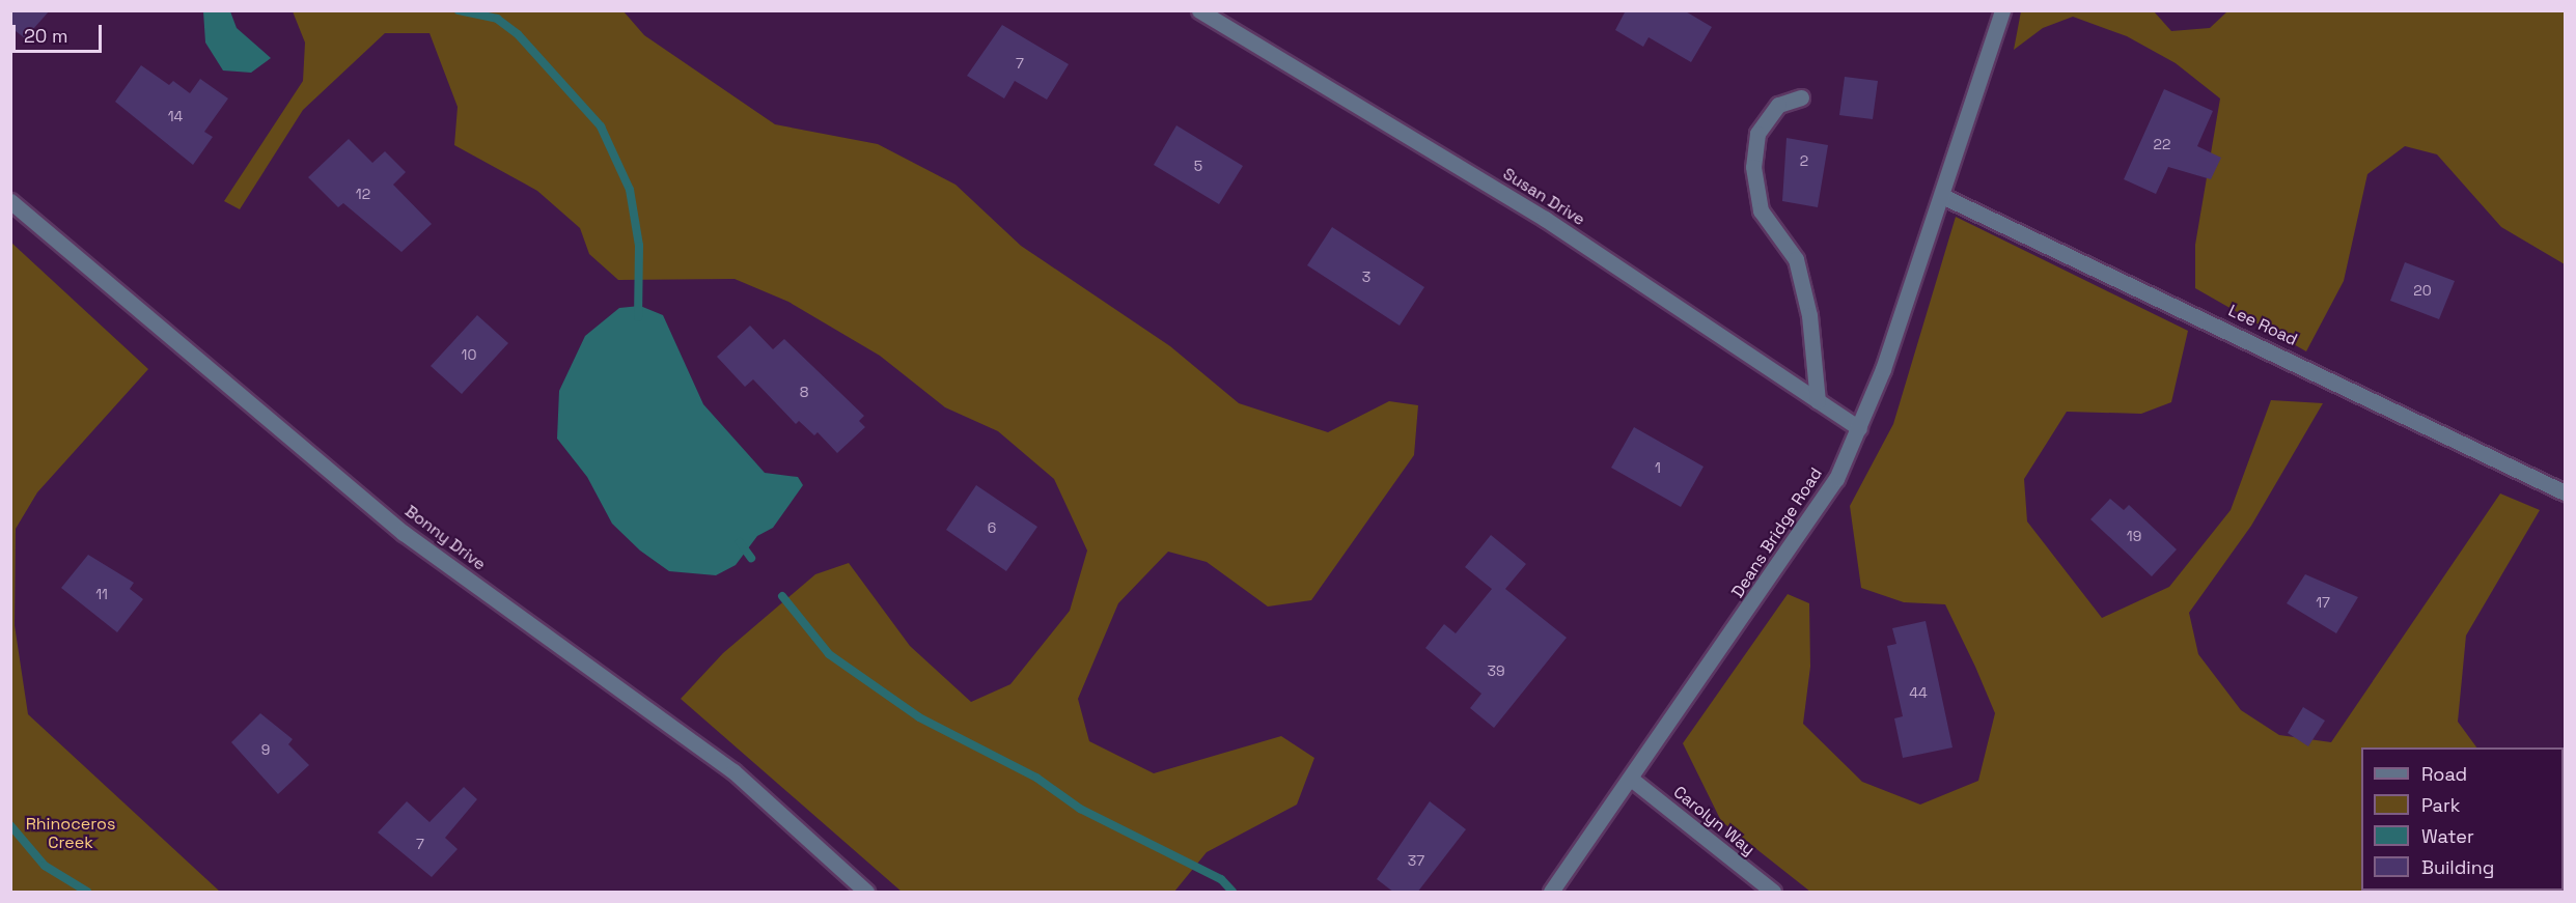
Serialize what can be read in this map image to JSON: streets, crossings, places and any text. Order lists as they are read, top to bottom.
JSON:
{
  "streets": {
    "street": [
      "Susan Drive",
      "Lee Road",
      "Deans Bridge Road",
      "Bonny Drive",
      "Carolyn Way"
    ]
  },
  "crossings": [
    ["Susan Drive", "Deans Bridge Road"],
    ["Lee Road", "Deans Bridge Road"],
    ["Deans Bridge Road", "Carolyn Way"]
  ],
  "parks": ["Rhinoceros Creek"],
  "house_numbers": [
    "7",
    "14",
    "22",
    "2",
    "5",
    "12",
    "3",
    "20",
    "10",
    "8",
    "1",
    "6",
    "19",
    "11",
    "17",
    "39",
    "44",
    "9",
    "7",
    "37"
  ],
  "legend": [
    "Road",
    "Park",
    "Water",
    "Building"
  ],
  "scale_bar": "20 m"
}
